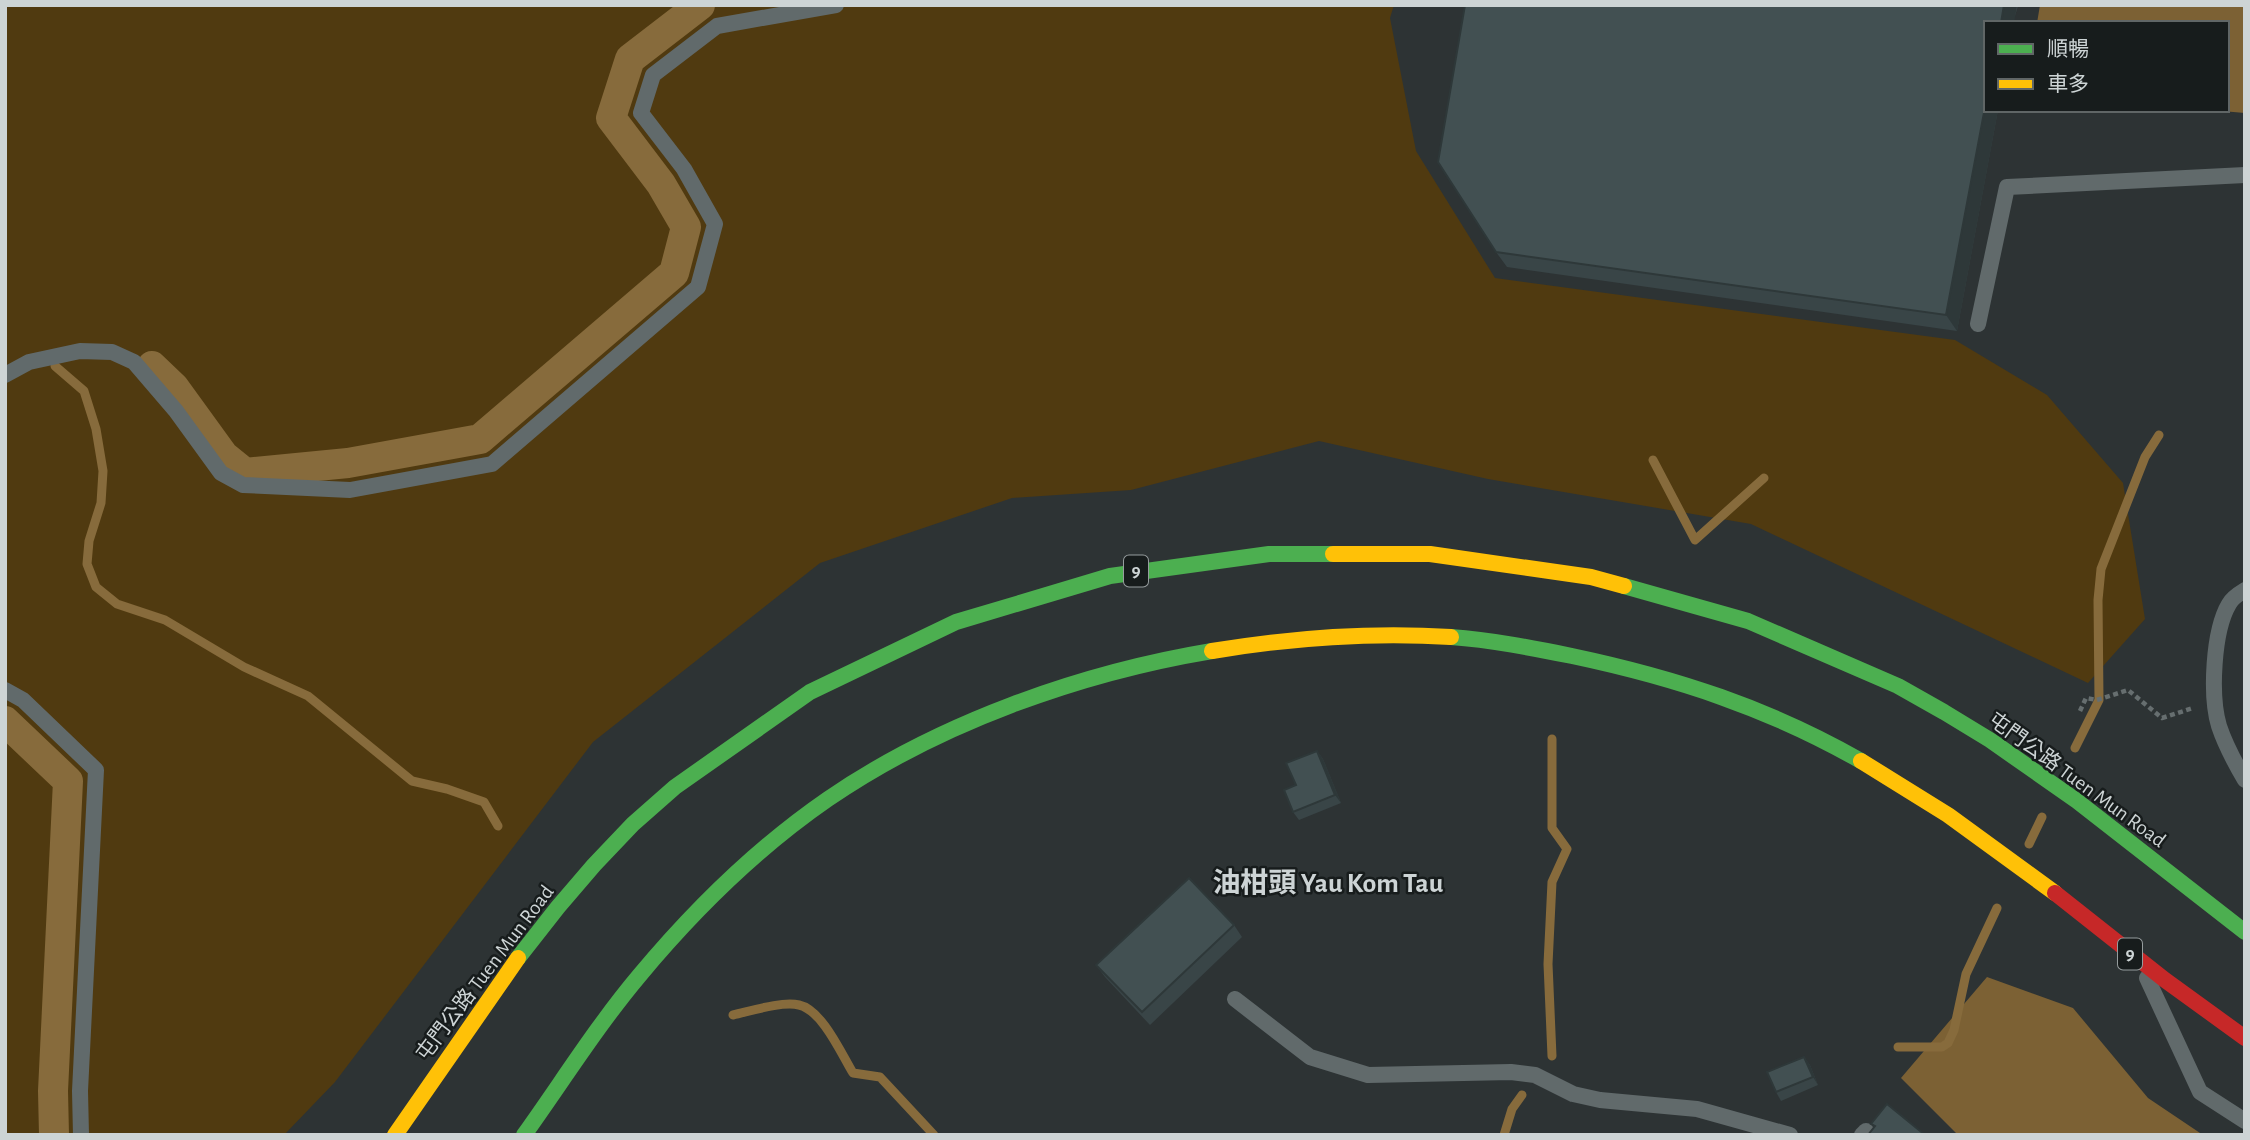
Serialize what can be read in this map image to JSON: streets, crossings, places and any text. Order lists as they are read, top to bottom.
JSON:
{
  "streets": {
    "highway": ["9", "屯門公路 Tuen Mun Road"]
  },
  "districts": ["油柑頭 Yau Kom Tau"],
  "legend": ["順暢", "車多"]
}
